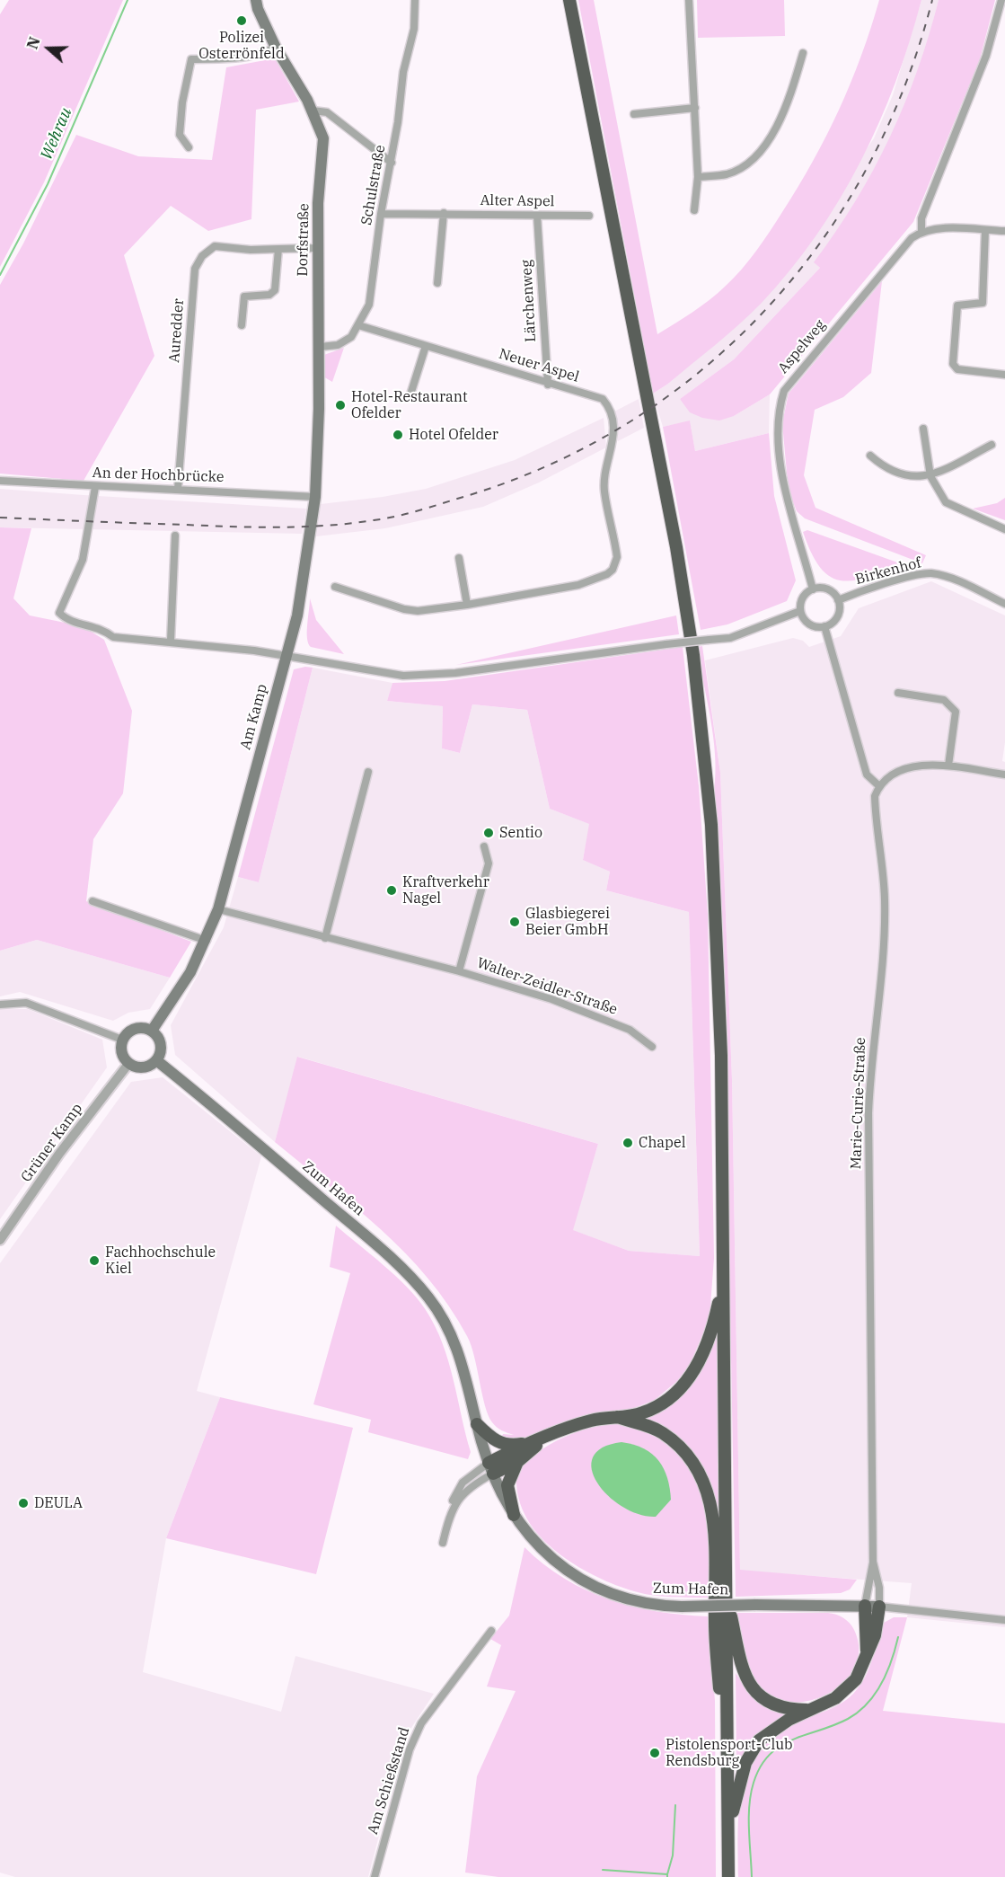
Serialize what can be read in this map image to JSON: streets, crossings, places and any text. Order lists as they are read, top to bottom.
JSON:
{
  "streets": {
    "main road": ["Dorfstraße", "Am Kamp", "Zum Hafen"],
    "street": [
      "Schulstraße",
      "Alter Aspel",
      "Lärchenweg",
      "Auredder",
      "Aspelweg",
      "Neuer Aspel",
      "An der Hochbrücke",
      "Birkenhof",
      "Walter-Zeidler-Straße",
      "Marie-Curie-Straße",
      "Grüner Kamp",
      "Am Schießstand"
    ]
  },
  "crossings": [
    ["Schulstraße", "Alter Aspel"],
    ["Schulstraße", "Dorfstraße"],
    ["Schulstraße", "Neuer Aspel"],
    ["Alter Aspel", "Lärchenweg"],
    ["Dorfstraße", "Auredder"],
    ["Dorfstraße", "An der Hochbrücke"],
    ["Dorfstraße", "Am Kamp"],
    ["Lärchenweg", "Neuer Aspel"],
    ["Auredder", "An der Hochbrücke"],
    ["Aspelweg", "Birkenhof"],
    ["An der Hochbrücke", "Am Kamp"],
    ["Am Kamp", "Walter-Zeidler-Straße"],
    ["Am Kamp", "Grüner Kamp"],
    ["Am Kamp", "Zum Hafen"],
    ["Marie-Curie-Straße", "Zum Hafen"],
    ["Grüner Kamp", "Zum Hafen"]
  ],
  "water": ["Wehrau"],
  "places": [
    "Polizei Osterrönfeld",
    "Hotel-Restaurant Ofelder",
    "Hotel Ofelder",
    "Sentio",
    "Kraftverkehr Nagel",
    "Glasbiegerei Beier GmbH",
    "Chapel",
    "Fachhochschule Kiel",
    "DEULA",
    "Pistolensport-Club Rendsburg"
  ],
  "north": "left"
}
